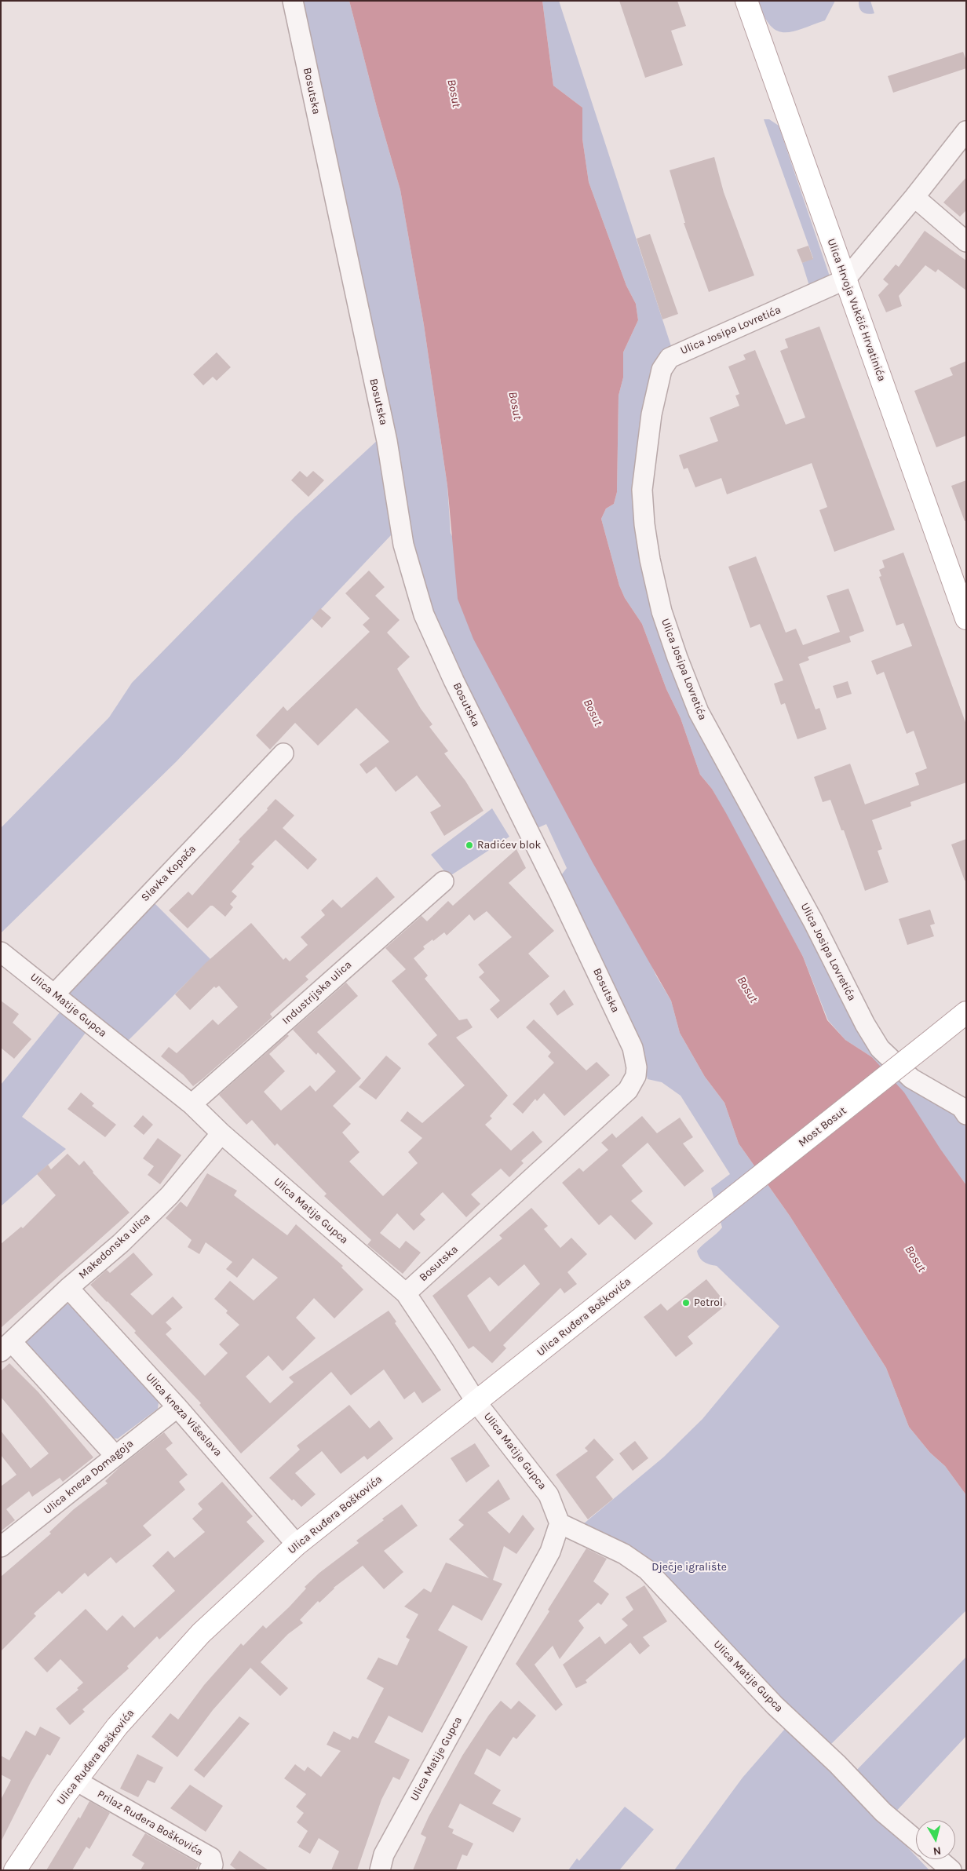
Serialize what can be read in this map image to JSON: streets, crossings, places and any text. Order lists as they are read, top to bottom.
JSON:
{
  "streets": {
    "main road": ["Ulica Hrvoja Vukčić Hrvatinića", "Most Bosut", "Ulica Ruđera Boškovića"],
    "street": [
      "Bosutska",
      "Ulica Josipa Lovretića",
      "Slavka Kopača",
      "Industrijska ulica",
      "Ulica Matije Gupca",
      "Makedonska ulica",
      "Ulica kneza Višeslava",
      "Ulica kneza Domagoja",
      "Prilaz Ruđera Boškovića"
    ]
  },
  "crossings": [
    ["Bosutska", "Ulica Matije Gupca"],
    ["Ulica Hrvoja Vukčić Hrvatinića", "Ulica Josipa Lovretića"],
    ["Slavka Kopača", "Ulica Matije Gupca"],
    ["Industrijska ulica", "Ulica Matije Gupca"],
    ["Ulica Matije Gupca", "Makedonska ulica"],
    ["Ulica Matije Gupca", "Ulica Ruđera Boškovića"],
    ["Most Bosut", "Ulica Ruđera Boškovića"],
    ["Makedonska ulica", "Ulica kneza Višeslava"],
    ["Ulica Ruđera Boškovića", "Ulica kneza Višeslava"],
    ["Ulica Ruđera Boškovića", "Prilaz Ruđera Boškovića"],
    ["Ulica kneza Višeslava", "Ulica kneza Domagoja"]
  ],
  "water": ["Bosut"],
  "parks": ["Dječje igralište"],
  "places": ["Radićev blok", "Petrol"],
  "north": "bottom"
}
